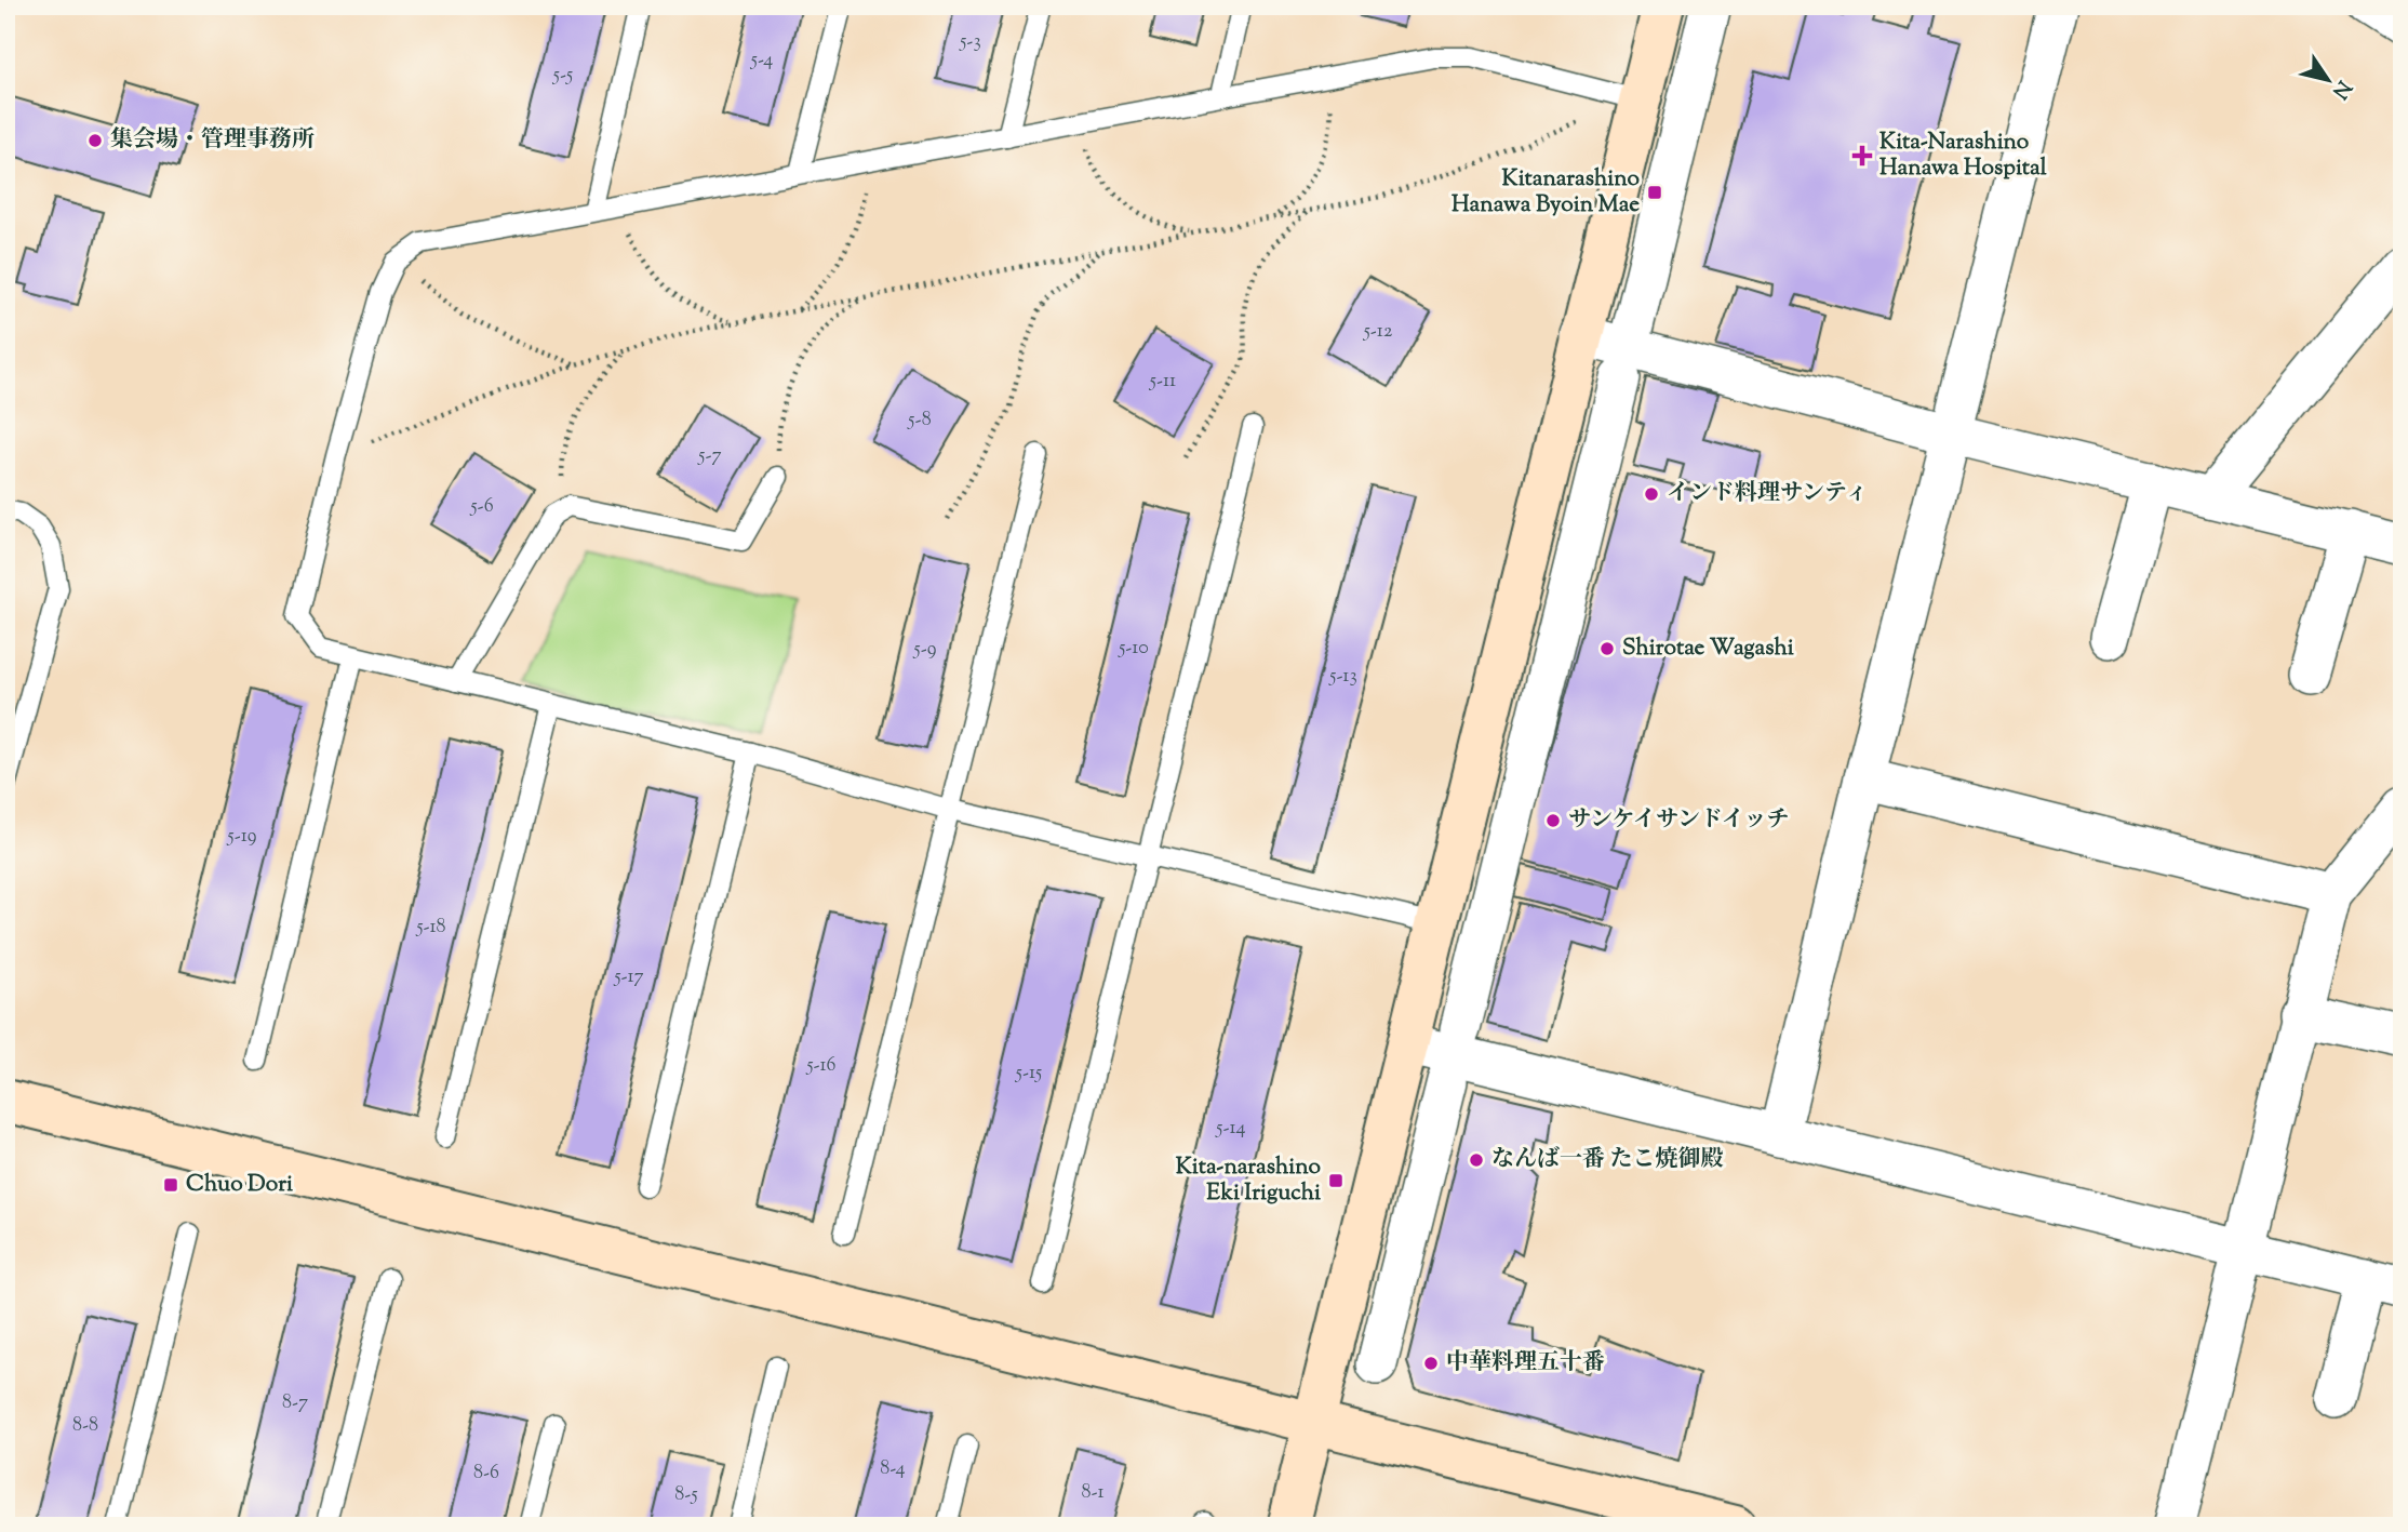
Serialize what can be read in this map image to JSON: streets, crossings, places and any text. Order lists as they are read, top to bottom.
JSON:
{
  "places": {
    "other": [
      "集会場・管理事務所",
      "インド料理サンティ",
      "Shirotae Wagashi",
      "サンケイサンドイッチ",
      "なんば一番 たこ焼御殿",
      "中華料理五十番"
    ],
    "health": ["Kita-Narashino Hanawa Hospital"],
    "transit": ["Kitanarashino Hanawa Byoin Mae", "Kita-narashino Eki Iriguchi", "Chuo Dori"]
  },
  "house_numbers": [
    "5-3",
    "5-4",
    "5-5",
    "5-12",
    "5-11",
    "5-8",
    "5-7",
    "5-6",
    "5-10",
    "5-9",
    "5-13",
    "5-19",
    "5-18",
    "5-17",
    "5-16",
    "5-15",
    "5-14",
    "8-7",
    "8-8",
    "8-4",
    "8-6",
    "8-1",
    "8-5"
  ],
  "north": "bottom right"
}
